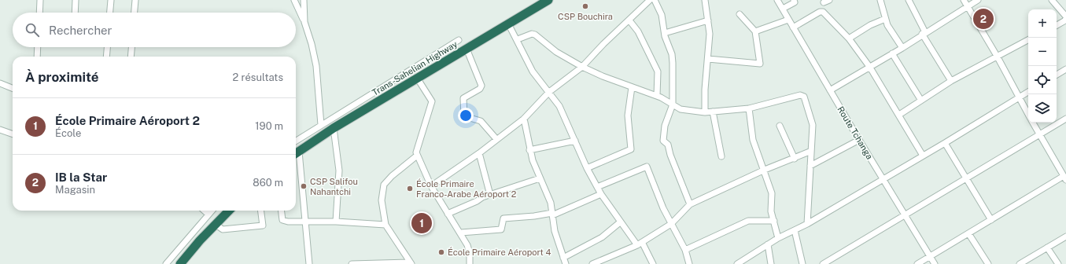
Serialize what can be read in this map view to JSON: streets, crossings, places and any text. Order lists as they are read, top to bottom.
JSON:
{
  "streets": {
    "highway": ["Trans-Sahelian Highway"],
    "street": ["Route Tchanga"]
  },
  "places": [
    "CSP Bouchira",
    "CSP Salifou Nahantchi",
    "École Primaire Franco-Arabe Aéroport 2",
    "École Primaire Aéroport 4"
  ],
  "page": {
    "pins": ["2", "1"],
    "map_buttons": ["+", "−"],
    "search": "Rechercher",
    "heading": ["À proximité", "2 résultats"],
    "list": [
      {
        "mark": "1",
        "name": "École Primaire Aéroport 2",
        "note": "École",
        "value": "190 m"
      },
      {
        "mark": "2",
        "name": "IB la Star",
        "note": "Magasin",
        "value": "860 m"
      }
    ]
  }
}
